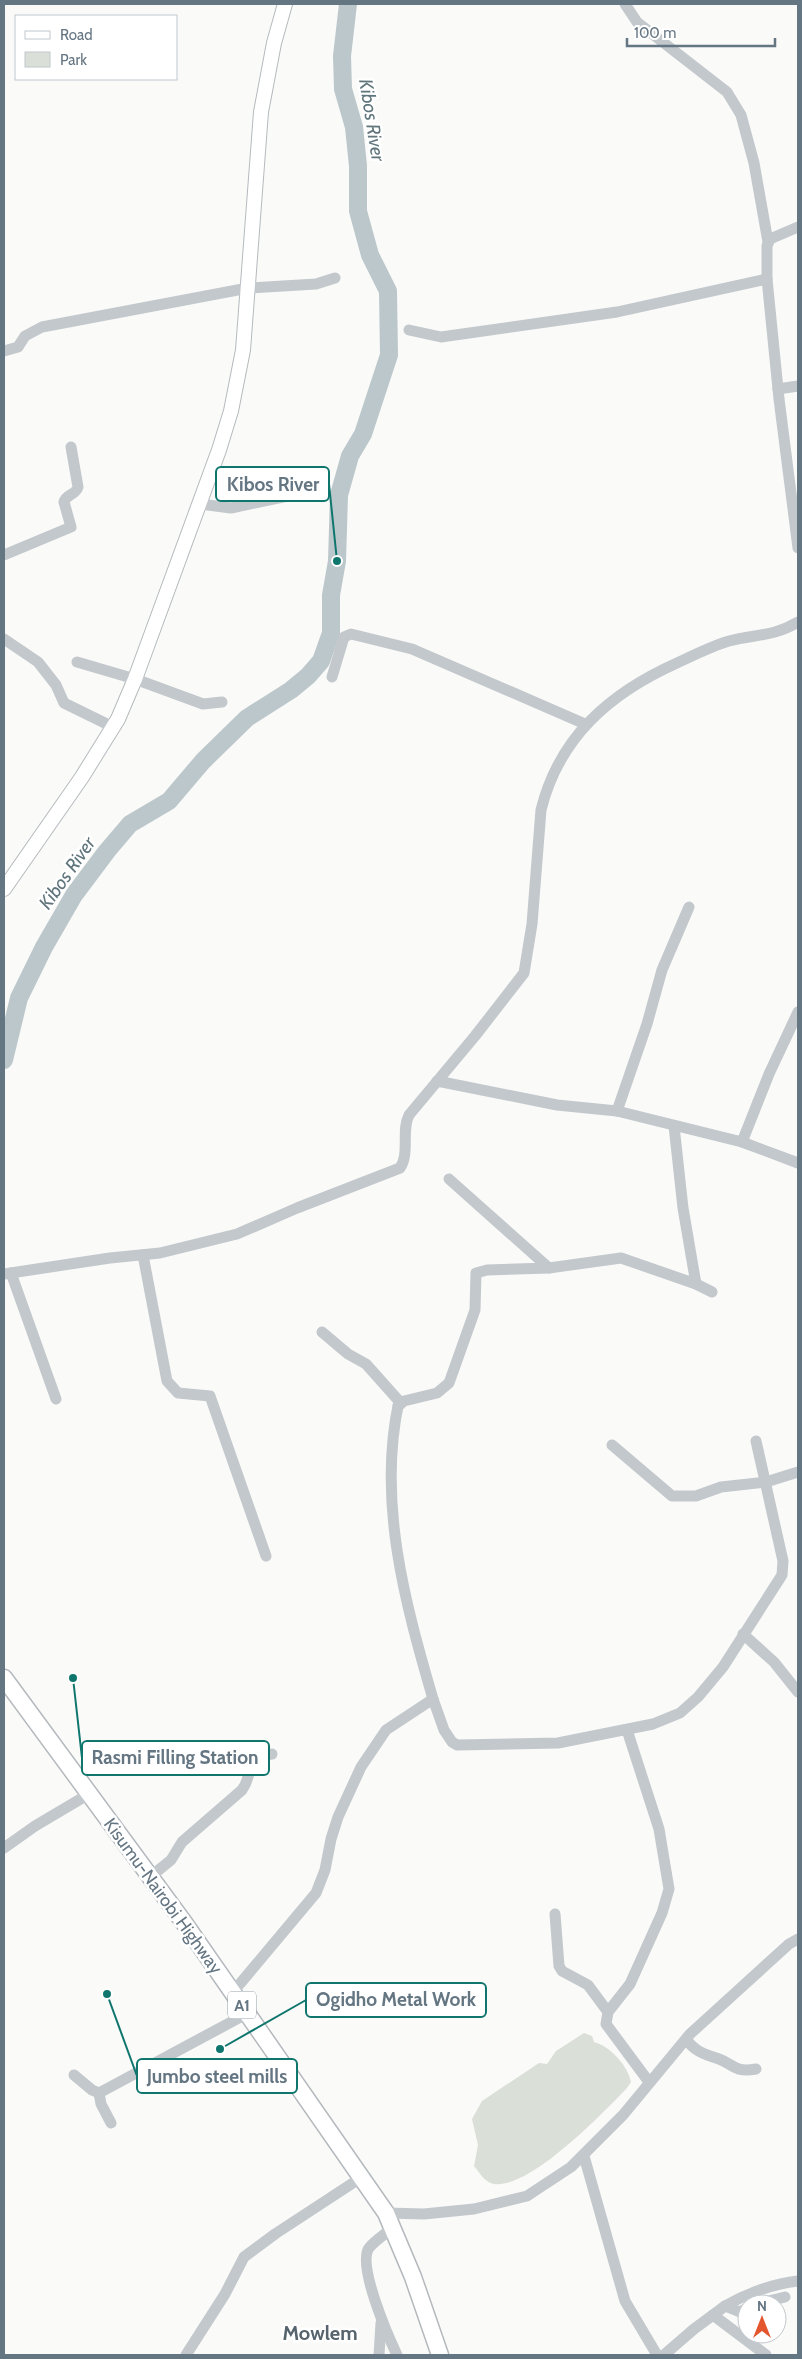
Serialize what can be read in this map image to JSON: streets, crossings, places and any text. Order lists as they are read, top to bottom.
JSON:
{
  "streets": {
    "highway": ["Kisumu-Nairobi Highway", "A1"]
  },
  "districts": ["Mowlem"],
  "water": ["Kibos River"],
  "places": [
    "Kibos River",
    "Rasmi Filling Station",
    "Jumbo steel mills",
    "Ogidho Metal Work"
  ],
  "legend": ["Road", "Park"],
  "scale_bar": "100 m",
  "north": "top"
}
